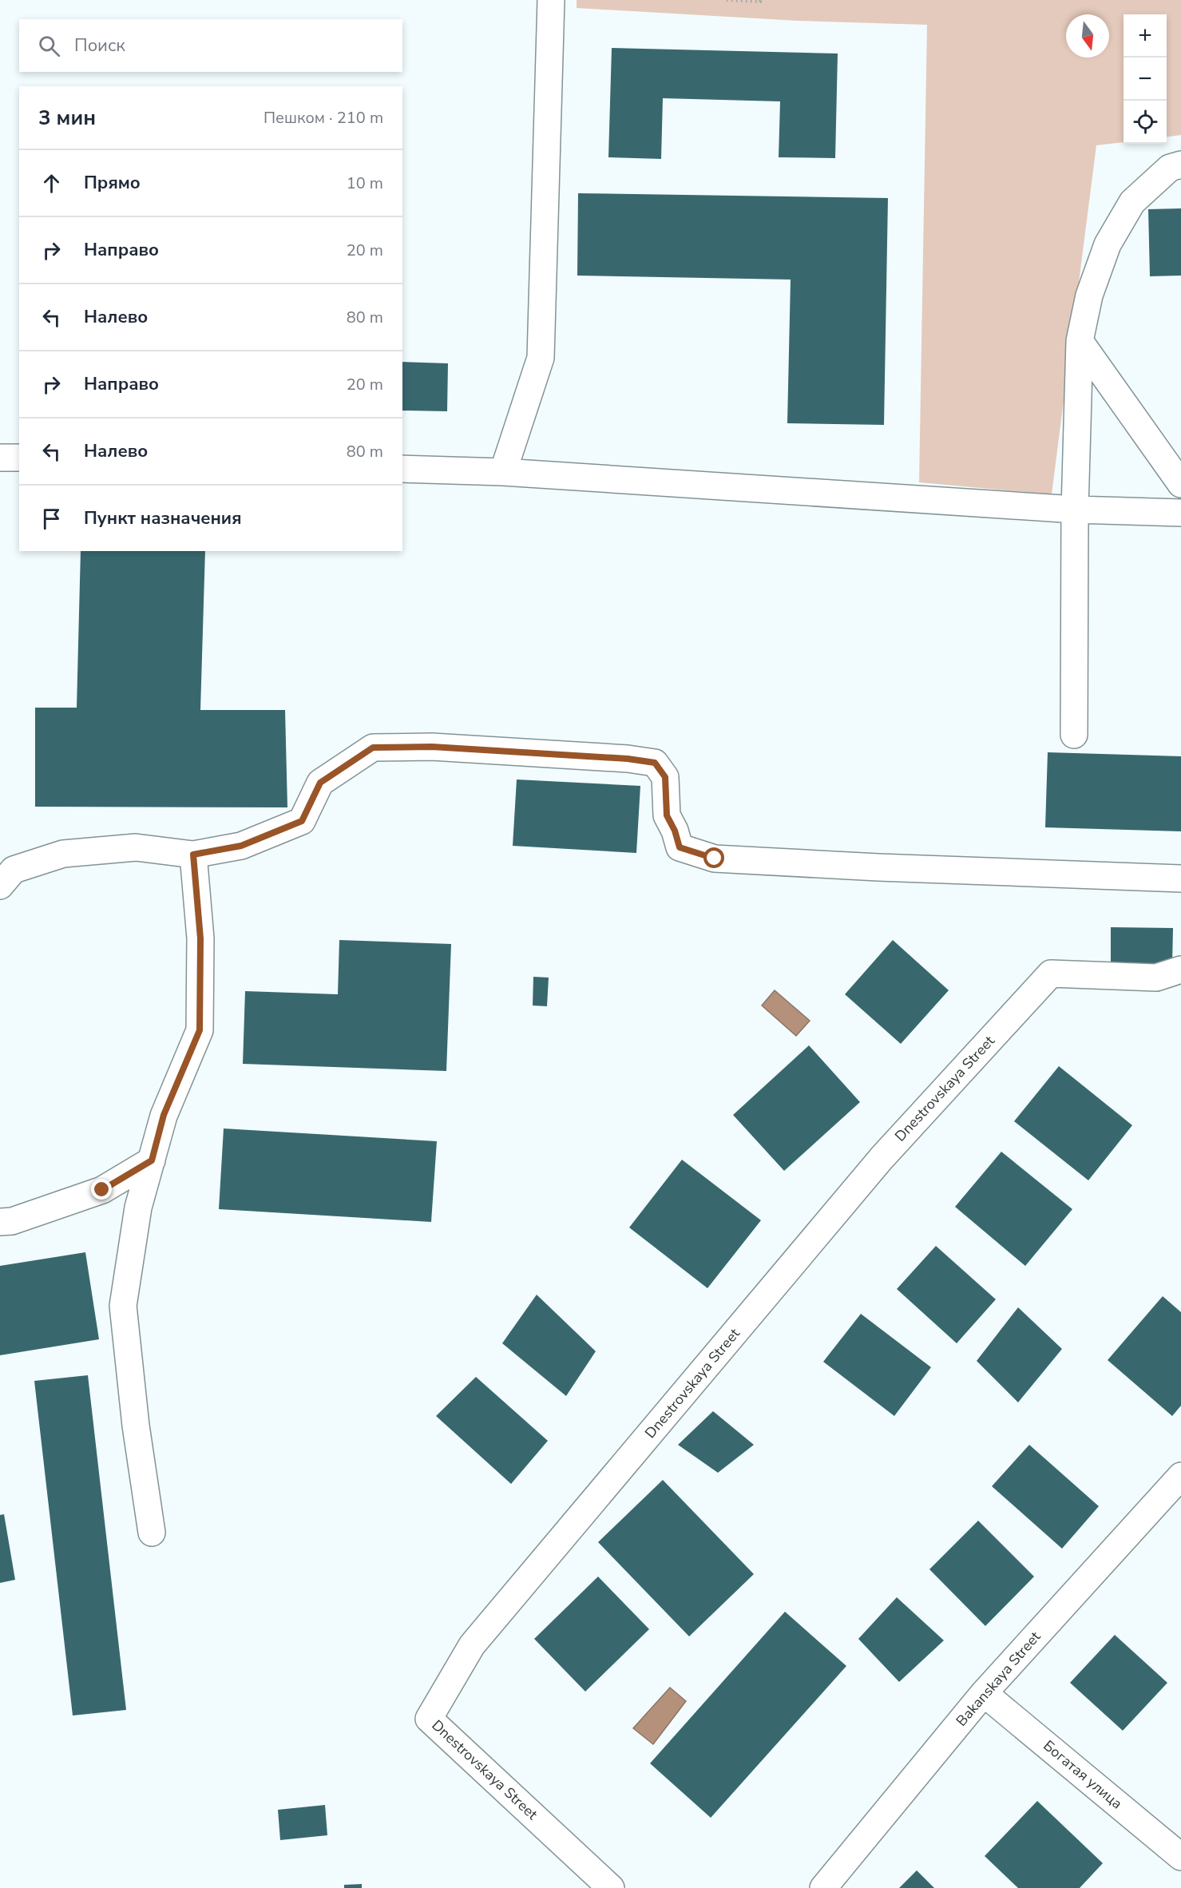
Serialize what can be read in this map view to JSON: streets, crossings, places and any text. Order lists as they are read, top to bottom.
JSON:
{
  "streets": {
    "street": ["Dnestrovskaya Street", "Bakanskaya Street", "Богатая улица"]
  },
  "crossings": [
    ["Bakanskaya Street", "Богатая улица"]
  ],
  "north": "bottom",
  "page": {
    "map_buttons": ["+", "−"],
    "search": "Поиск",
    "heading": ["3 мин", "Пешком · 210 m"],
    "list": [
      ["Прямо", "10 m"],
      ["Направо", "20 m"],
      ["Налево", "80 m"],
      ["Направо", "20 m"],
      ["Налево", "80 m"],
      "Пункт назначения"
    ]
  }
}
